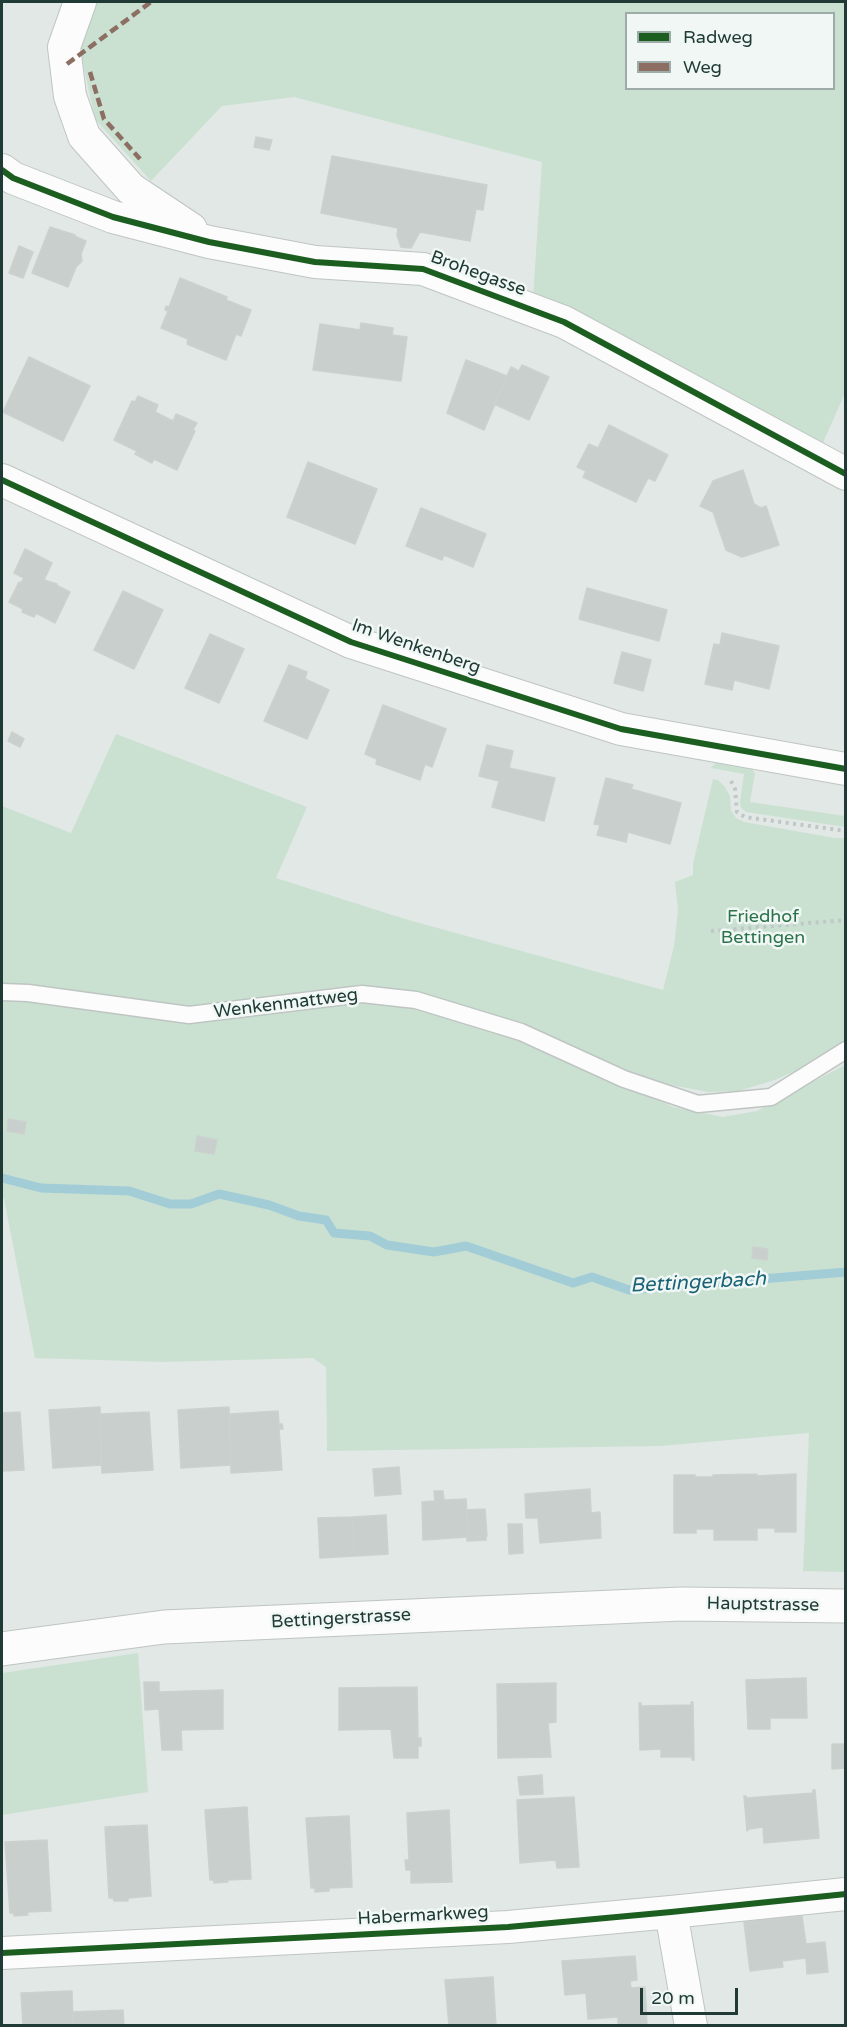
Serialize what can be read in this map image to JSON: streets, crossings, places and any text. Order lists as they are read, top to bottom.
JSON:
{
  "streets": {
    "street": [
      "Brohegasse",
      "Im Wenkenberg",
      "Hauptstrasse",
      "Bettingerstrasse",
      "Habermarkweg"
    ],
    "lane": ["Wenkenmattweg"]
  },
  "crossings": [
    ["Hauptstrasse", "Bettingerstrasse"]
  ],
  "water": ["Bettingerbach"],
  "parks": ["Friedhof Bettingen"],
  "legend": ["Radweg", "Weg"],
  "scale_bar": "20 m"
}
